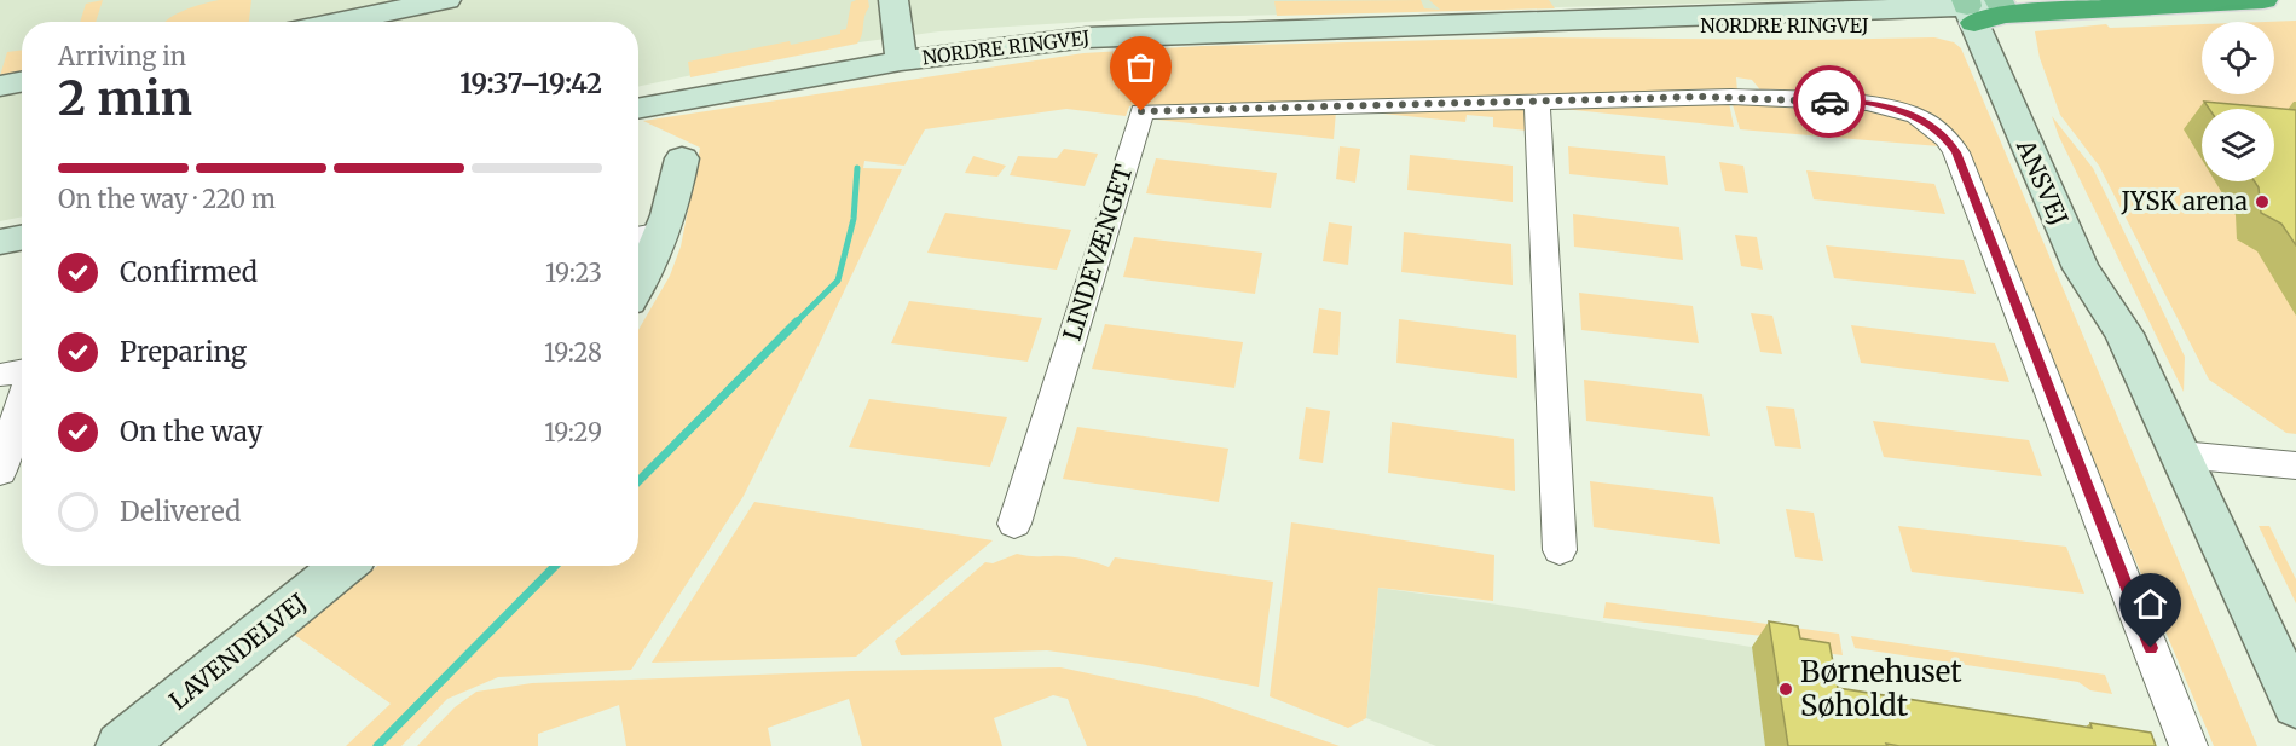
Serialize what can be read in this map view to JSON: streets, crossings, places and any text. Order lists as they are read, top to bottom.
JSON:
{
  "streets": {
    "main road": ["NORDRE RINGVEJ", "ANSVEJ", "LAVENDELVEJ"],
    "street": ["LINDEVÆNGET"]
  },
  "crossings": [
    ["NORDRE RINGVEJ", "ANSVEJ"]
  ],
  "places": ["JYSK arena", "Børnehuset Søholdt"],
  "page": {
    "heading": ["2 min", "Arriving in", "19:37–19:42"],
    "bar": "On the way · 220 m",
    "list": [
      ["Confirmed", "19:23"],
      ["Preparing", "19:28"],
      ["On the way", "19:29"],
      "Delivered"
    ]
  }
}
